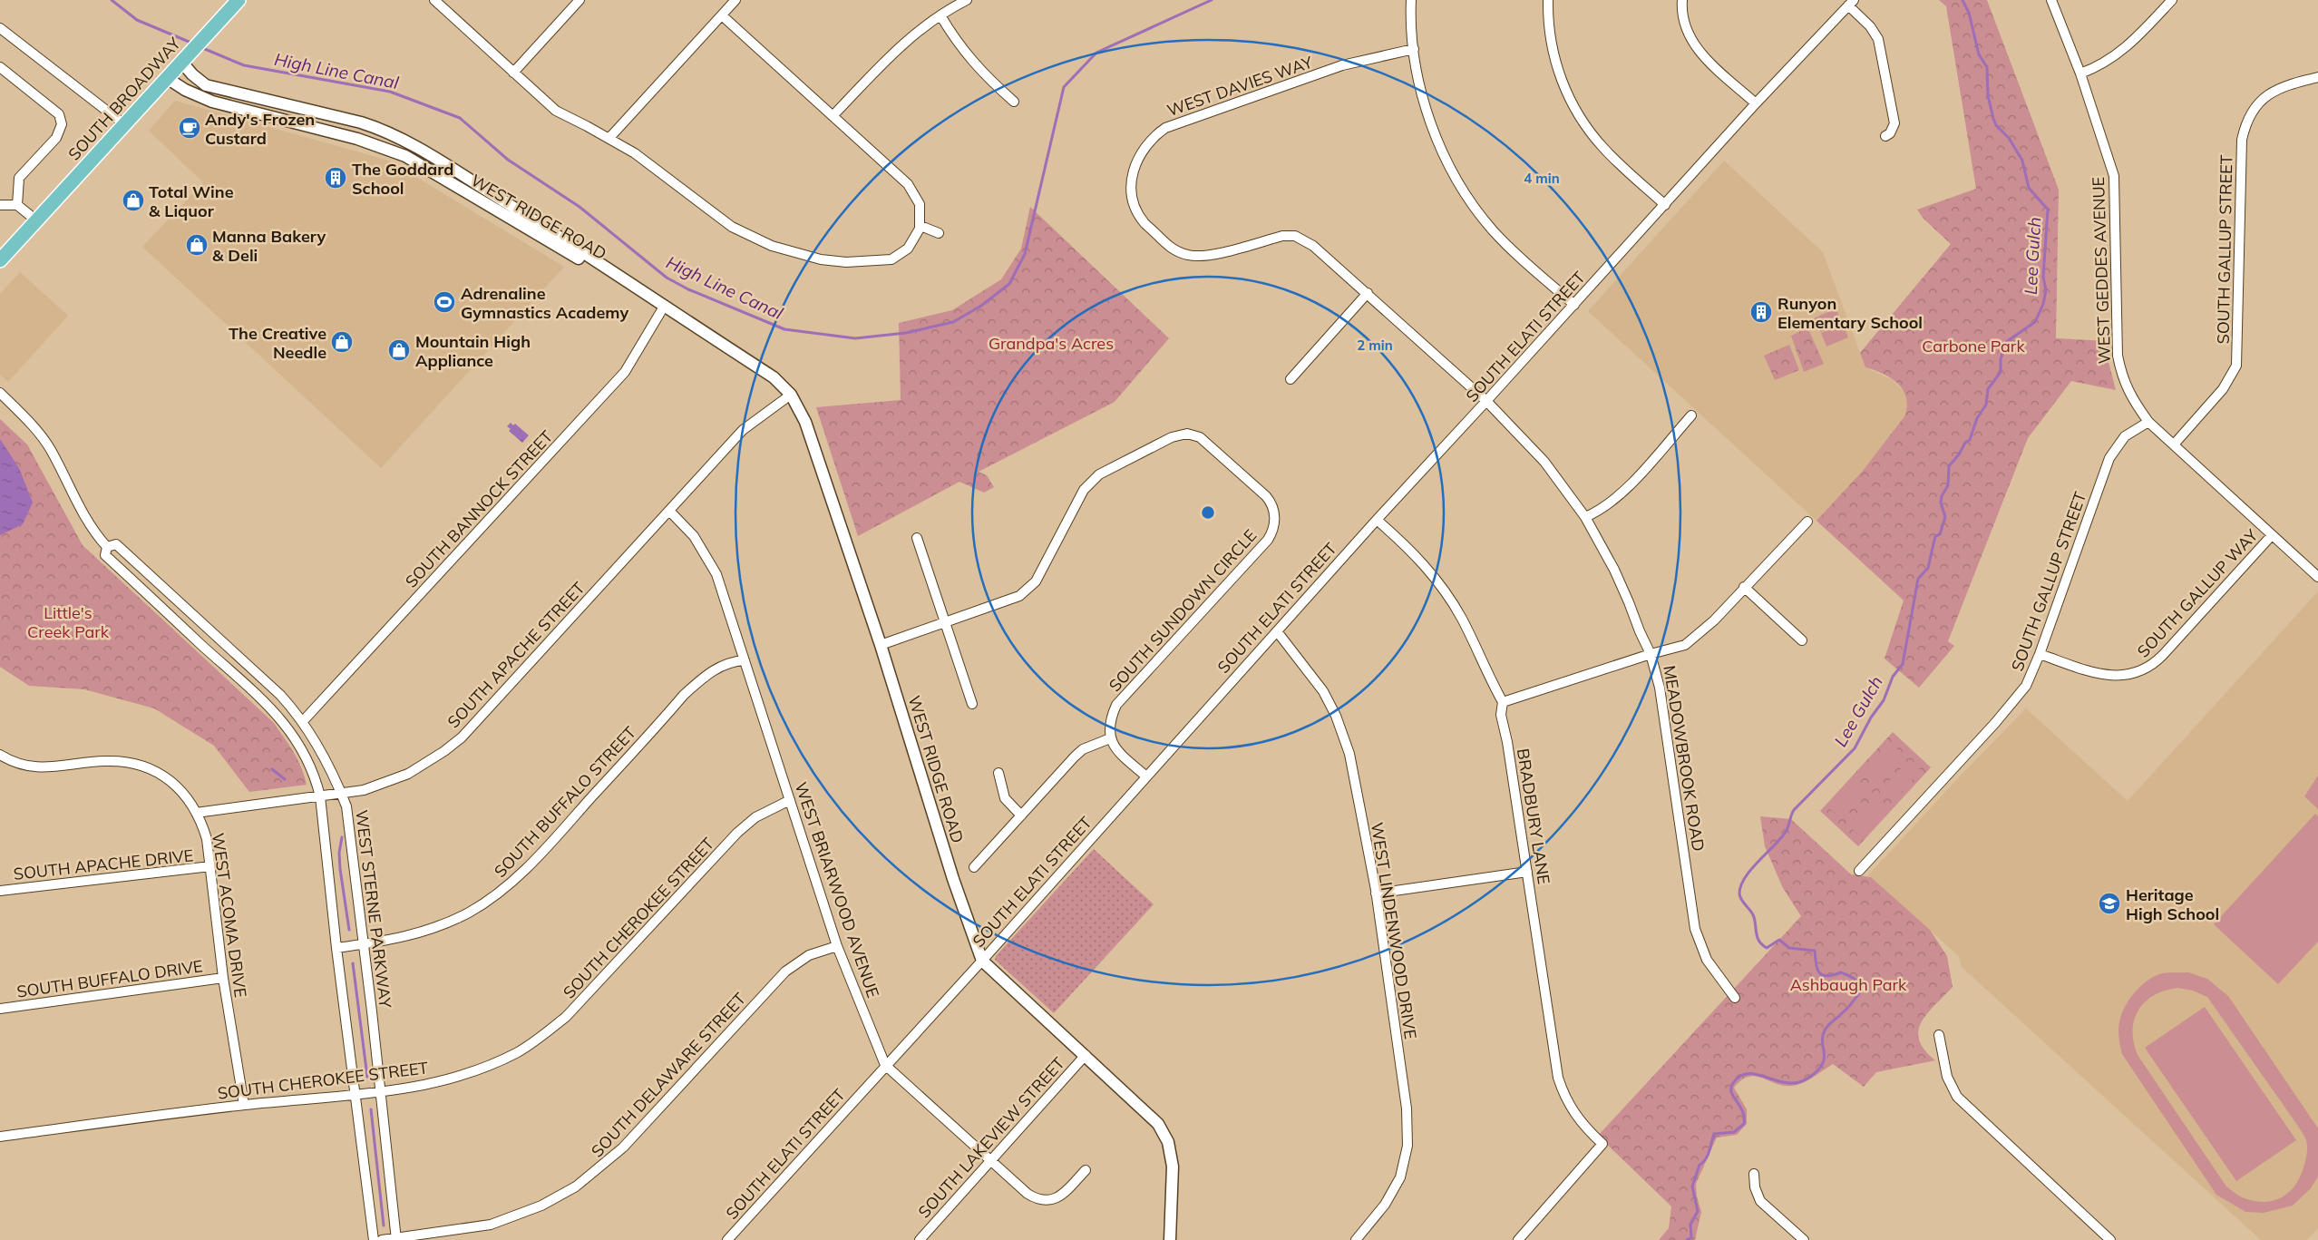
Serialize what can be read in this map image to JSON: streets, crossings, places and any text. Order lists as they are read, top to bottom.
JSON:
{
  "streets": {
    "main road": ["SOUTH BROADWAY"],
    "street": [
      "WEST DAVIES WAY",
      "WEST RIDGE ROAD",
      "SOUTH GALLUP STREET",
      "WEST GEDDES AVENUE",
      "SOUTH ELATI STREET",
      "SOUTH BANNOCK STREET",
      "SOUTH GALLUP WAY",
      "SOUTH SUNDOWN CIRCLE",
      "SOUTH APACHE STREET",
      "MEADOWBROOK ROAD",
      "SOUTH BUFFALO STREET",
      "BRADBURY LANE",
      "SOUTH APACHE DRIVE",
      "WEST BRIARWOOD AVENUE",
      "WEST STERNE PARKWAY",
      "WEST ACOMA DRIVE",
      "SOUTH CHEROKEE STREET",
      "WEST LINDENWOOD DRIVE",
      "SOUTH BUFFALO DRIVE",
      "SOUTH DELAWARE STREET",
      "SOUTH LAKEVIEW STREET"
    ]
  },
  "crossings": [
    ["WEST DAVIES WAY", "SOUTH ELATI STREET"],
    ["WEST DAVIES WAY", "MEADOWBROOK ROAD"],
    ["SOUTH BROADWAY", "WEST RIDGE ROAD"],
    ["WEST RIDGE ROAD", "SOUTH ELATI STREET"],
    ["WEST RIDGE ROAD", "SOUTH BANNOCK STREET"],
    ["WEST RIDGE ROAD", "SOUTH SUNDOWN CIRCLE"],
    ["WEST RIDGE ROAD", "SOUTH APACHE STREET"],
    ["WEST RIDGE ROAD", "SOUTH LAKEVIEW STREET"],
    ["SOUTH GALLUP STREET", "WEST GEDDES AVENUE"],
    ["SOUTH GALLUP STREET", "SOUTH GALLUP WAY"],
    ["WEST GEDDES AVENUE", "SOUTH GALLUP WAY"],
    ["SOUTH ELATI STREET", "MEADOWBROOK ROAD"],
    ["SOUTH ELATI STREET", "BRADBURY LANE"],
    ["SOUTH ELATI STREET", "WEST BRIARWOOD AVENUE"],
    ["SOUTH ELATI STREET", "WEST LINDENWOOD DRIVE"],
    ["SOUTH BANNOCK STREET", "WEST STERNE PARKWAY"],
    ["SOUTH APACHE STREET", "WEST BRIARWOOD AVENUE"],
    ["SOUTH APACHE STREET", "WEST STERNE PARKWAY"],
    ["SOUTH APACHE STREET", "WEST ACOMA DRIVE"],
    ["SOUTH BUFFALO STREET", "WEST BRIARWOOD AVENUE"],
    ["SOUTH BUFFALO STREET", "WEST STERNE PARKWAY"],
    ["SOUTH APACHE DRIVE", "WEST ACOMA DRIVE"],
    ["WEST BRIARWOOD AVENUE", "SOUTH CHEROKEE STREET"],
    ["WEST BRIARWOOD AVENUE", "SOUTH DELAWARE STREET"],
    ["WEST BRIARWOOD AVENUE", "SOUTH LAKEVIEW STREET"],
    ["WEST STERNE PARKWAY", "SOUTH CHEROKEE STREET"],
    ["WEST STERNE PARKWAY", "SOUTH DELAWARE STREET"],
    ["WEST ACOMA DRIVE", "SOUTH CHEROKEE STREET"],
    ["WEST ACOMA DRIVE", "SOUTH BUFFALO DRIVE"]
  ],
  "water": ["High Line Canal", "Lee Gulch"],
  "parks": [
    "Grandpa's Acres",
    "Carbone Park",
    "Little's Creek Park",
    "Ashbaugh Park"
  ],
  "places": {
    "cafe": ["Andy's Frozen Custard"],
    "building": ["The Goddard School", "Runyon Elementary School"],
    "shop": [
      "Total Wine & Liquor",
      "Manna Bakery & Deli",
      "The Creative Needle",
      "Mountain High Appliance"
    ],
    "sports": ["Adrenaline Gymnastics Academy"],
    "school or university": ["Heritage High School"]
  },
  "rings": ["4 min", "2 min"]
}
